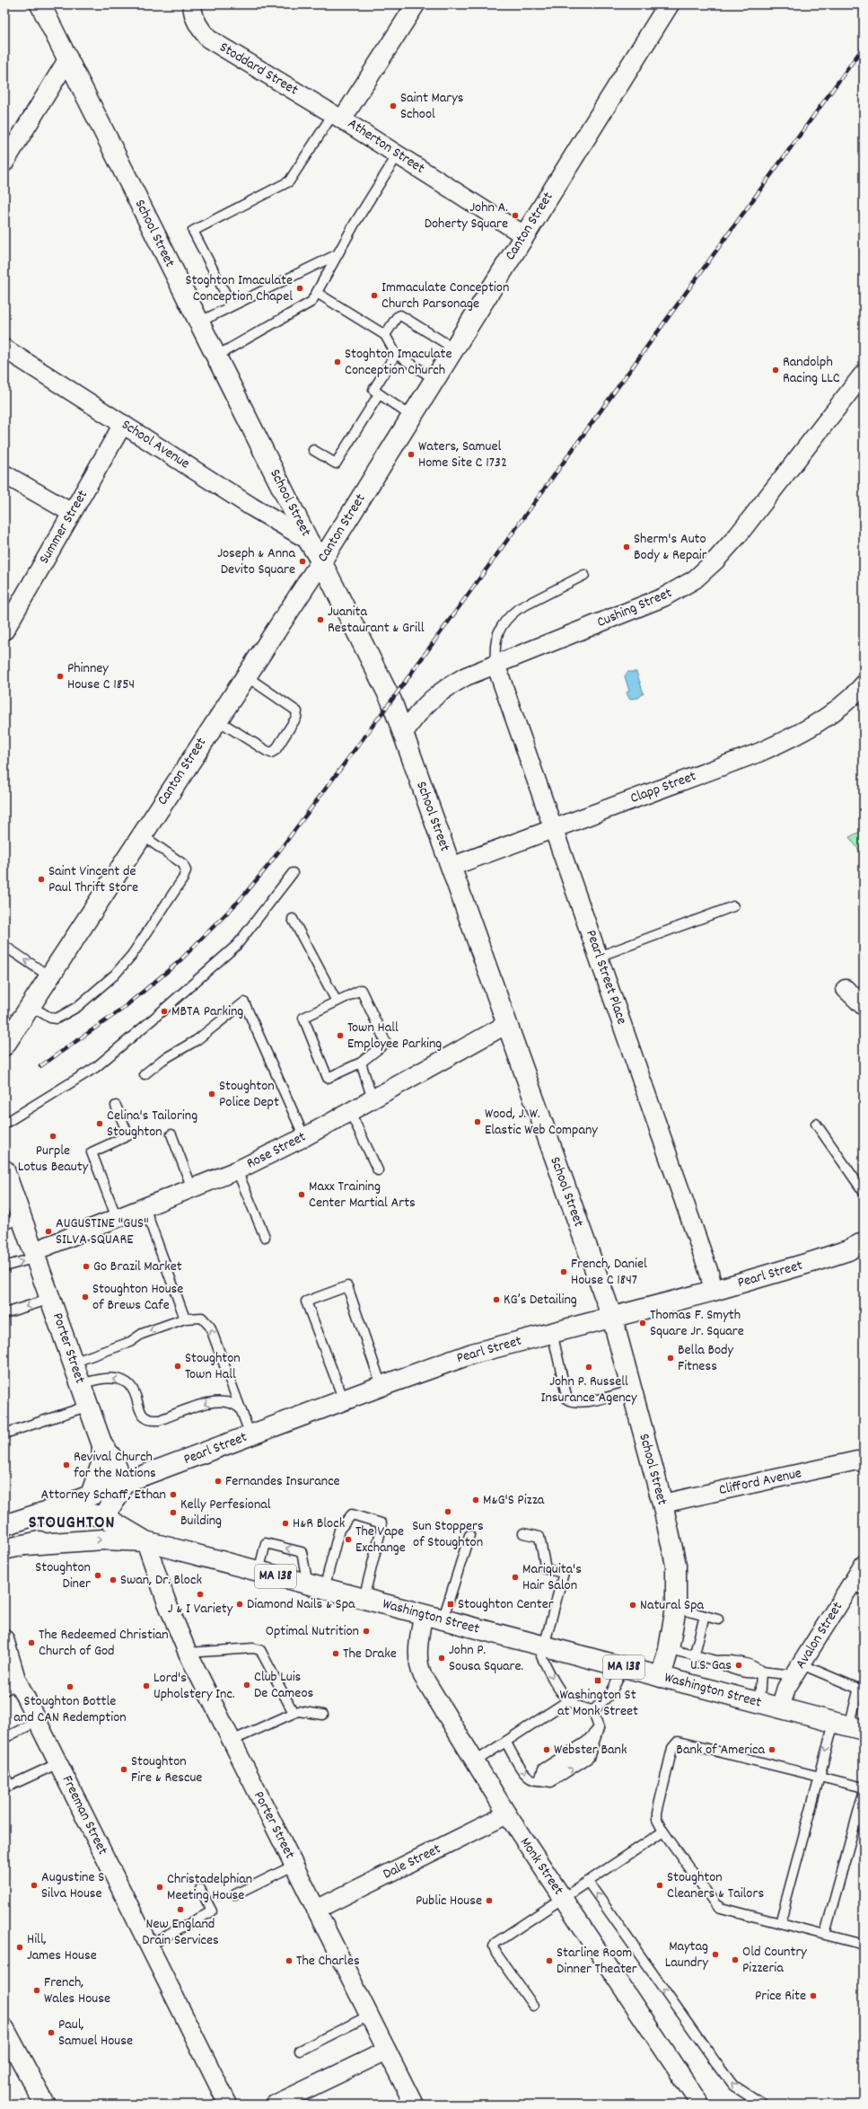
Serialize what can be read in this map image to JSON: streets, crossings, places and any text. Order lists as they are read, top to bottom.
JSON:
{
  "streets": {
    "main road": [
      "Canton Street",
      "School Street",
      "Pearl Street",
      "Porter Street",
      "MA 138",
      "Washington Street"
    ],
    "street": [
      "Stoddard Street",
      "Atherton Street",
      "School Avenue",
      "Summer Street",
      "Cushing Street",
      "Clapp Street",
      "Pearl Street Place",
      "Rose Street",
      "Clifford Avenue",
      "Avalon Street",
      "Freeman Street",
      "Dale Street",
      "Monk Street"
    ]
  },
  "crossings": [
    ["Stoddard Street", "Atherton Street"],
    ["Atherton Street", "Canton Street"],
    ["Canton Street", "School Street"],
    ["School Street", "School Avenue"],
    ["School Street", "Cushing Street"],
    ["School Street", "Clapp Street"],
    ["School Street", "Rose Street"],
    ["School Street", "Pearl Street"],
    ["School Street", "Clifford Avenue"],
    ["School Street", "Washington Street"],
    ["School Avenue", "Summer Street"],
    ["Cushing Street", "Pearl Street Place"],
    ["Clapp Street", "Pearl Street Place"],
    ["Pearl Street Place", "Pearl Street"],
    ["Rose Street", "Porter Street"],
    ["Pearl Street", "Porter Street"],
    ["Pearl Street", "MA 138"],
    ["Pearl Street", "Washington Street"],
    ["Porter Street", "MA 138"],
    ["Porter Street", "Washington Street"],
    ["Porter Street", "Dale Street"],
    ["MA 138", "Washington Street"],
    ["Washington Street", "Avalon Street"],
    ["Washington Street", "Monk Street"],
    ["Dale Street", "Monk Street"]
  ],
  "districts": ["STOUGHTON"],
  "places": {
    "other": [
      "Saint Marys School",
      "John A. Doherty Square",
      "Stoghton Imaculate Conception Chapel",
      "Immaculate Conception Church Parsonage",
      "Stoghton Imaculate Conception Church",
      "Randolph Racing LLC",
      "Waters, Samuel Home Site C 1732",
      "Sherm's Auto Body & Repair",
      "Joseph & Anna Devito Square",
      "Juanita Restaurant & Grill",
      "Phinney House C 1854",
      "Saint Vincent de Paul Thrift Store",
      "MBTA Parking",
      "Town Hall Employee Parking",
      "Stoughton Police Dept",
      "Wood, J. W. Elastic Web Company",
      "Celina's Tailoring Stoughton",
      "Purple Lotus Beauty",
      "Maxx Training Center Martial Arts",
      "AUGUSTINE \"GUS\" SILVA SQUARE",
      "Go Brazil Market",
      "French, Daniel House C 1847",
      "Stoughton House of Brews Cafe",
      "KG’s Detailing",
      "Thomas F. Smyth Square Jr. Square",
      "Bella Body Fitness",
      "Stoughton Town Hall",
      "John P. Russell Insurance Agency",
      "Revival Church for the Nations",
      "Fernandes Insurance",
      "Attorney Schaff, Ethan",
      "M&G'S Pizza",
      "Sun Stoppers of Stoughton",
      "Kelly Perfesional Building",
      "H&R Block",
      "The Vape Exchange",
      "Stoughton Diner",
      "Mariquita's Hair Salon",
      "Swan, Dr. Block",
      "J & I Variety",
      "Diamond Nails & Spa",
      "Natural Spa",
      "Optimal Nutrition",
      "The Redeemed Christian Church of God",
      "The Drake",
      "John P. Sousa Square.",
      "U.S. Gas",
      "Club Luis De Cameos",
      "Lord's Upholstery Inc.",
      "Stoughton Bottle and CAN Redemption",
      "Webster Bank",
      "Bank of America",
      "Stoughton Fire & Rescue",
      "Augustine S Silva House",
      "Stoughton Cleaners & Tailors",
      "Christadelphian Meeting House",
      "Public House",
      "New England Drain Services",
      "Hill, James House",
      "Maytag Laundry",
      "Old Country Pizzeria",
      "The Charles",
      "Starline Room Dinner Theater",
      "French, Wales House",
      "Price Rite",
      "Paul, Samuel House"
    ],
    "transit": ["Stoughton Center", "Washington St at Monk Street"]
  }
}
